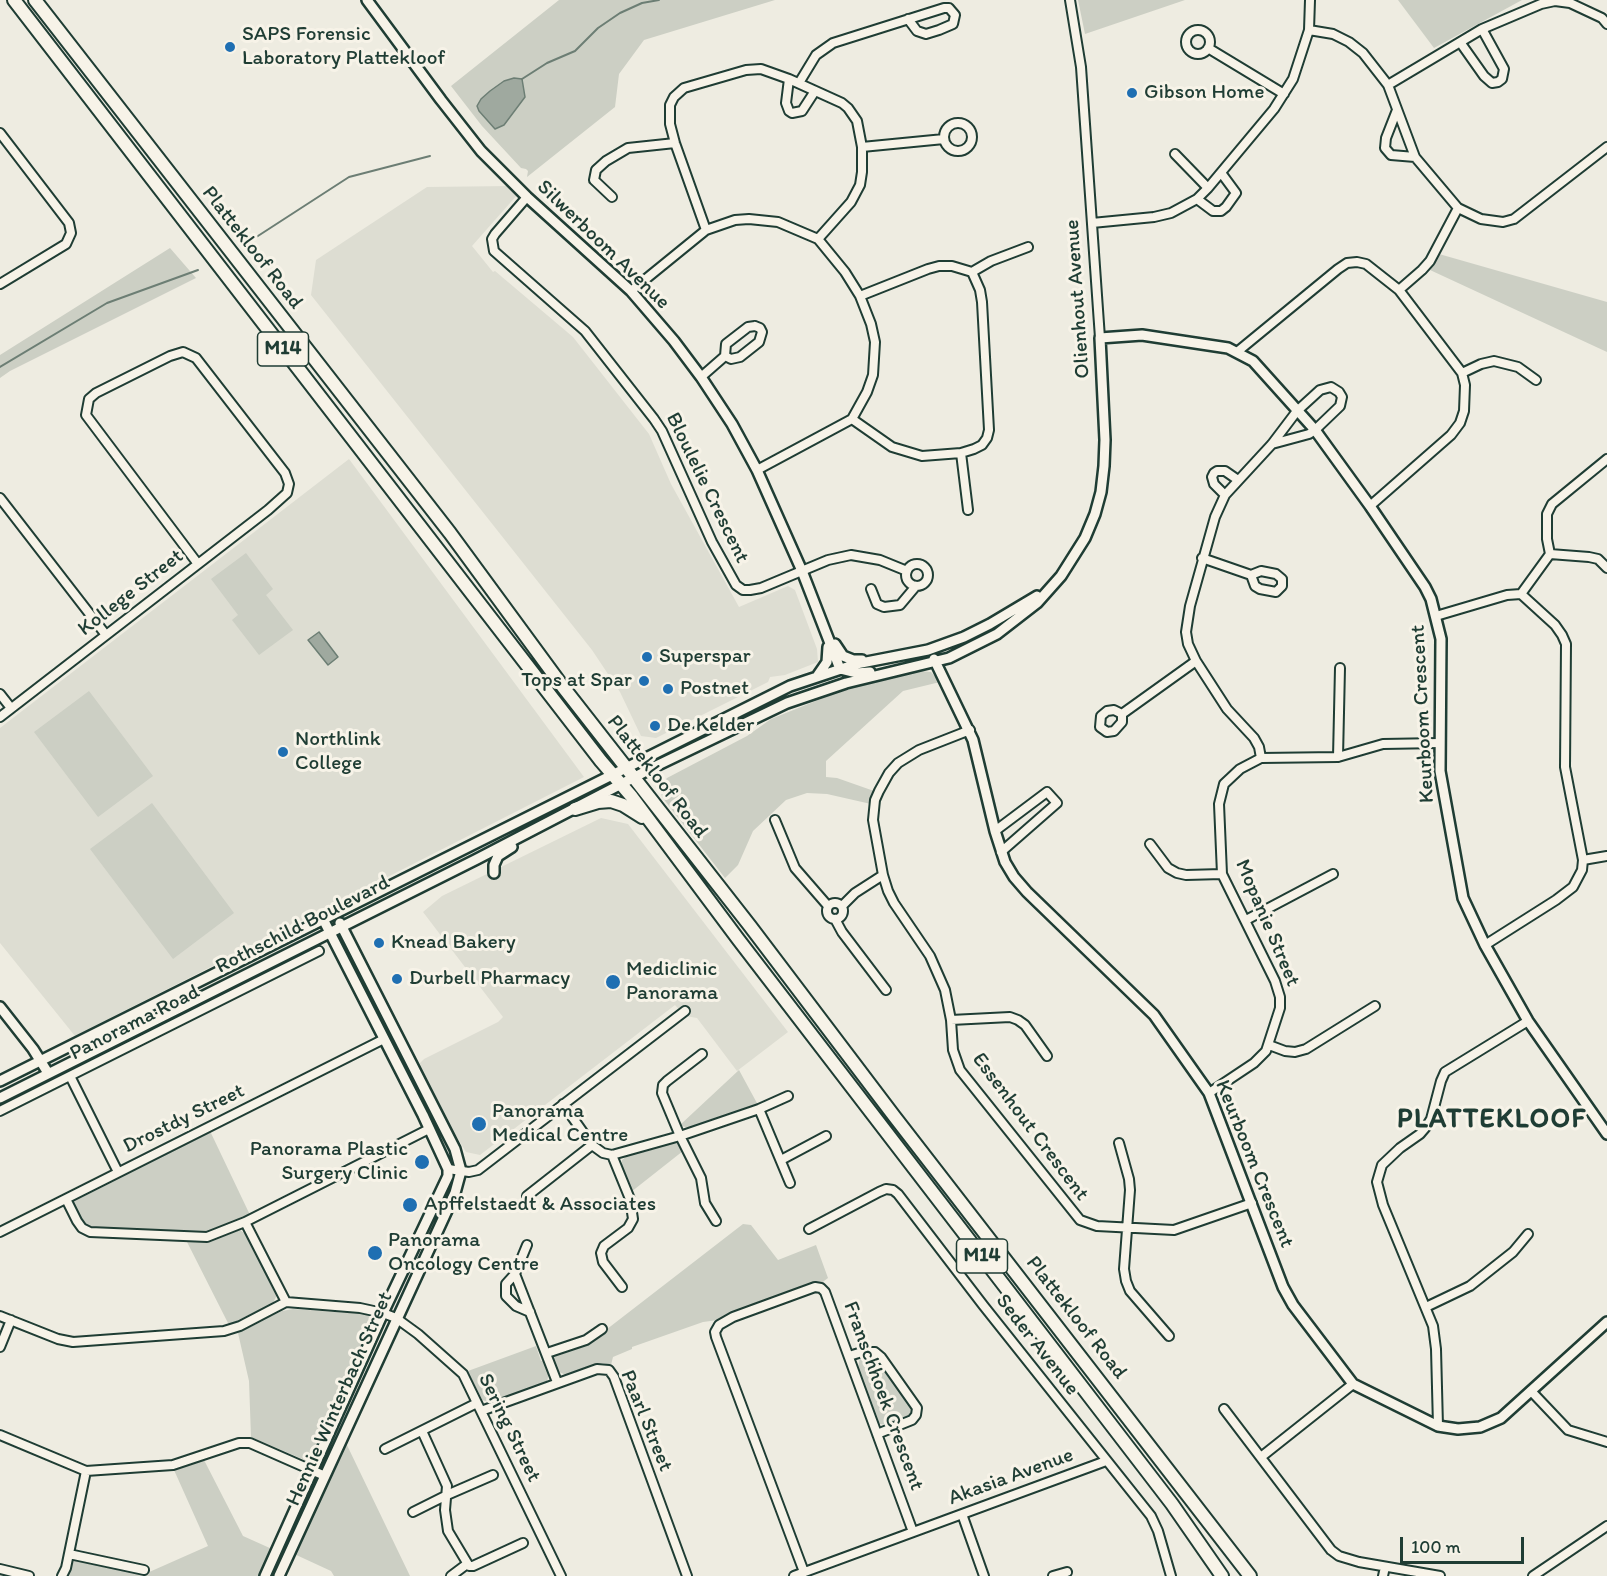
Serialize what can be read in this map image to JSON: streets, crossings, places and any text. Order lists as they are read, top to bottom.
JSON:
{
  "streets": {
    "main road": ["Plattekloof Road", "M14"],
    "street": [
      "Silwerboom Avenue",
      "Olienhout Avenue",
      "Bloulelie Crescent",
      "Kollege Street",
      "Keurboom Crescent",
      "Mopanie Street",
      "Rothschild Boulevard",
      "Panorama Road",
      "Drostdy Street",
      "Essenhout Crescent",
      "Seder Avenue",
      "Franschhoek Crescent",
      "Hennie Winterbach Street",
      "Paarl Street",
      "Sering Street",
      "Akasia Avenue"
    ]
  },
  "crossings": [
    ["Silwerboom Avenue", "Olienhout Avenue"],
    ["Silwerboom Avenue", "Bloulelie Crescent"],
    ["Plattekloof Road", "Olienhout Avenue"],
    ["Plattekloof Road", "Rothschild Boulevard"],
    ["Olienhout Avenue", "Keurboom Crescent"],
    ["Keurboom Crescent", "Mopanie Street"],
    ["Keurboom Crescent", "Essenhout Crescent"],
    ["Seder Avenue", "Akasia Avenue"],
    ["Franschhoek Crescent", "Akasia Avenue"],
    ["Hennie Winterbach Street", "Sering Street"],
    ["Paarl Street", "Sering Street"]
  ],
  "districts": ["PLATTEKLOOF"],
  "places": [
    "SAPS Forensic Laboratory Plattekloof",
    "Gibson Home",
    "Superspar",
    "Tops at Spar",
    "Postnet",
    "De Kelder",
    "Northlink College",
    "Knead Bakery",
    "Durbell Pharmacy",
    "Mediclinic Panorama",
    "Panorama Medical Centre",
    "Panorama Plastic Surgery Clinic",
    "Apffelstaedt & Associates",
    "Panorama Oncology Centre"
  ],
  "scale_bar": "100 m"
}
